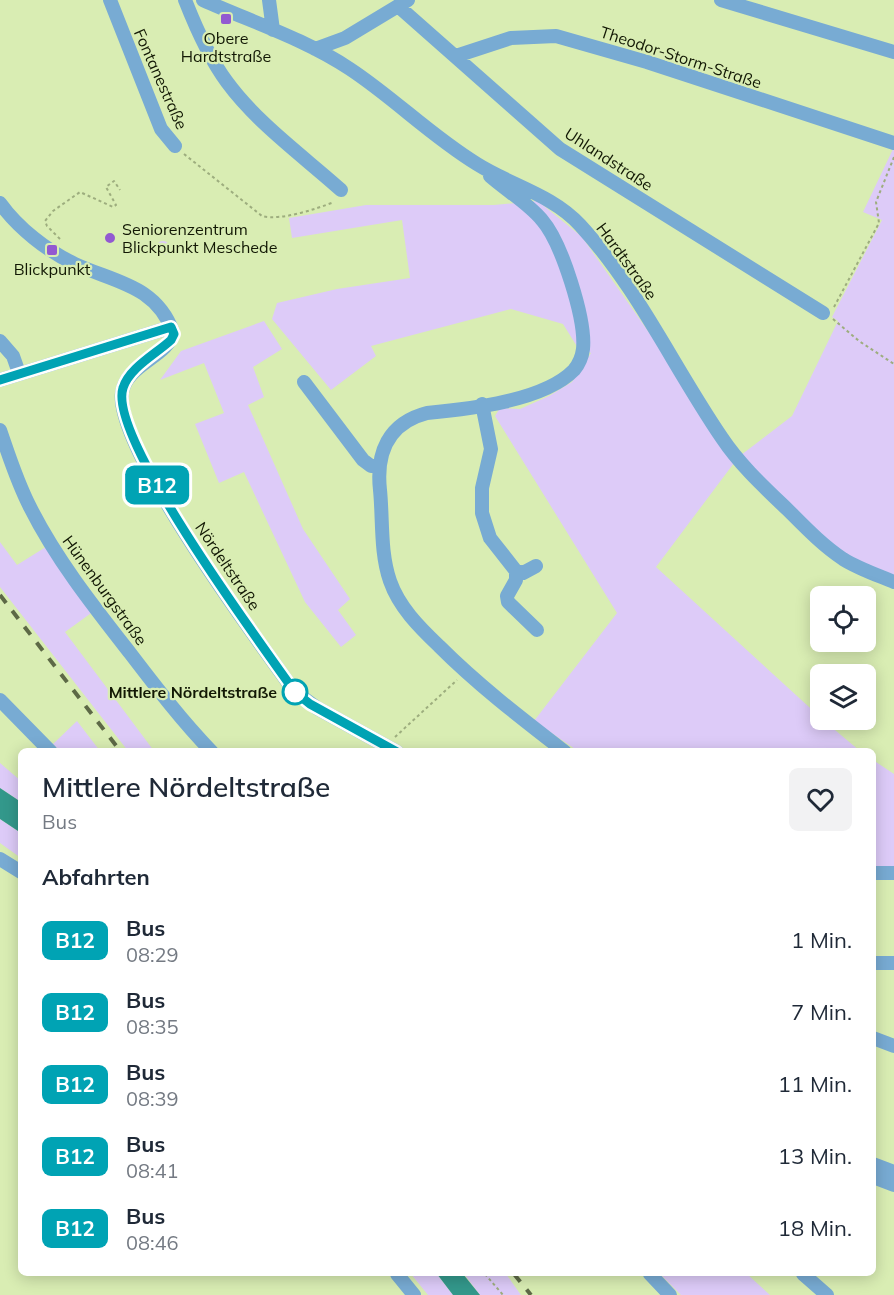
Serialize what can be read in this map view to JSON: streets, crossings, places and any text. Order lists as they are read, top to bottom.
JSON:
{
  "streets": {
    "street": [
      "Theodor-Storm-Straße",
      "Fontanestraße",
      "Uhlandstraße",
      "Hardtstraße",
      "Nördeltstraße",
      "Hünenburgstraße"
    ]
  },
  "crossings": [
    ["Theodor-Storm-Straße", "Uhlandstraße"]
  ],
  "places": {
    "transit": ["Obere Hardtstraße", "Blickpunkt"],
    "other": ["Seniorenzentrum Blickpunkt Meschede", "Mittlere Nördeltstraße"]
  },
  "lines": ["bus line B12"],
  "page": {
    "on_map": "B12",
    "heading": [
      ["Mittlere Nördeltstraße", "Bus"],
      "Abfahrten"
    ],
    "list": [
      {
        "mark": "B12",
        "name": "Bus",
        "note": "08:29",
        "value": "1 Min."
      },
      {
        "mark": "B12",
        "name": "Bus",
        "note": "08:35",
        "value": "7 Min."
      },
      {
        "mark": "B12",
        "name": "Bus",
        "note": "08:39",
        "value": "11 Min."
      },
      {
        "mark": "B12",
        "name": "Bus",
        "note": "08:41",
        "value": "13 Min."
      },
      {
        "mark": "B12",
        "name": "Bus",
        "note": "08:46",
        "value": "18 Min."
      }
    ]
  }
}
